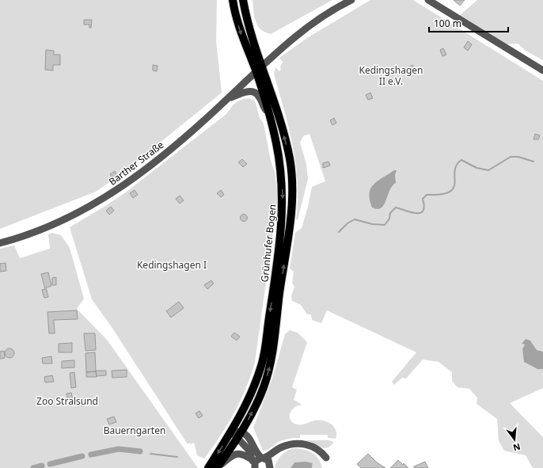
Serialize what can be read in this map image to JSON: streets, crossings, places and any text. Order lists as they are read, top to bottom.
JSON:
{
  "streets": {
    "main road": ["Grünhufer Bogen"],
    "street": ["Barther Straße"]
  },
  "crossings": [
    ["Barther Straße", "Grünhufer Bogen"]
  ],
  "parks": [
    "Kedingshagen II e.V.",
    "Kedingshagen I",
    "Zoo Stralsund",
    "Bauerngarten"
  ],
  "scale_bar": "100 m",
  "north": "bottom"
}
